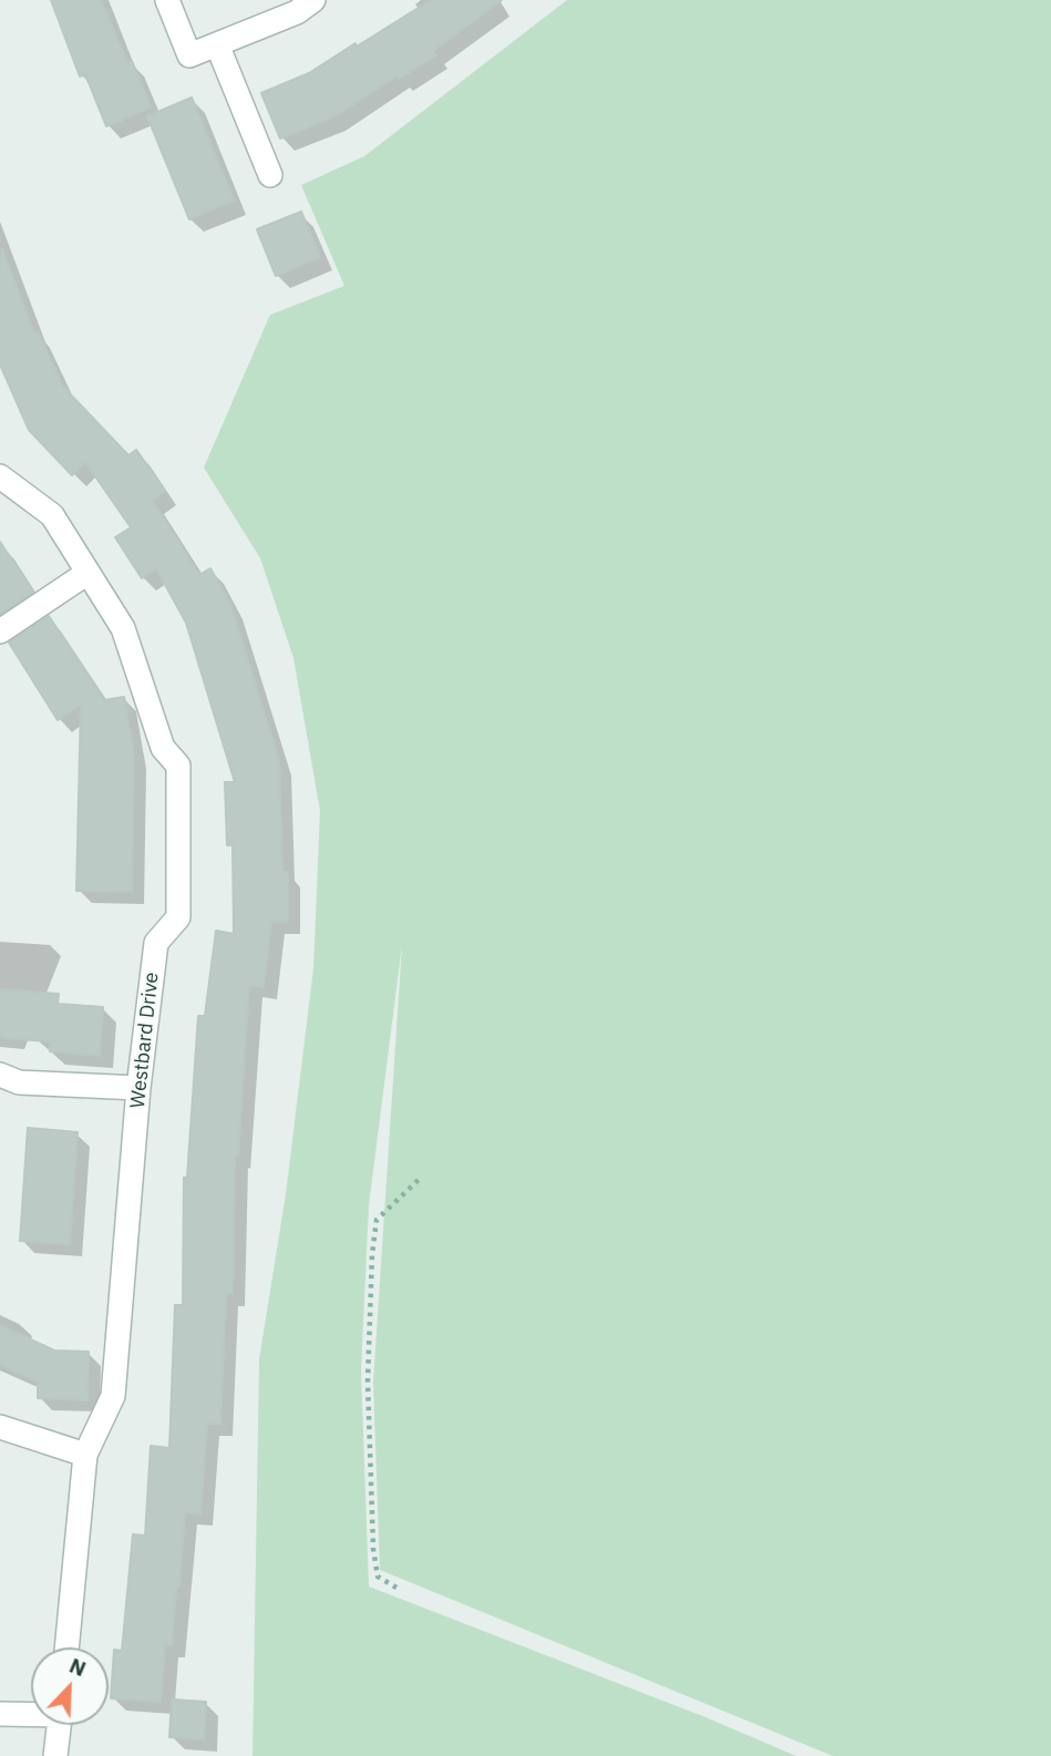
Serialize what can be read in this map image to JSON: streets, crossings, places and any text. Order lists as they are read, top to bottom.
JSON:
{
  "streets": {
    "street": ["Westbard Drive"]
  },
  "north": "top right"
}
